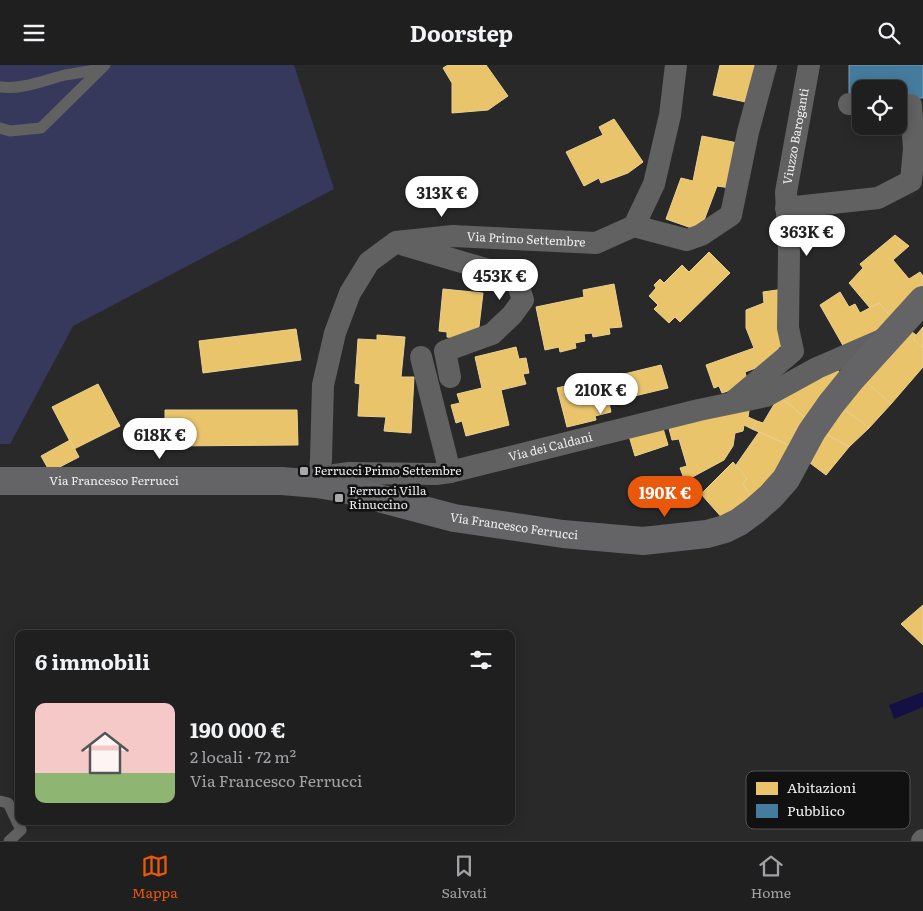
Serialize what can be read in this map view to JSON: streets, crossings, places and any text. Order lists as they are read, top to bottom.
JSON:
{
  "streets": {
    "main road": ["Via Francesco Ferrucci"],
    "street": ["Viuzzo Baroganti", "Via Primo Settembre", "Via dei Caldani"]
  },
  "crossings": [
    ["Viuzzo Baroganti", "Via dei Caldani"],
    ["Via dei Caldani", "Via Francesco Ferrucci"]
  ],
  "places": {
    "transit": ["Ferrucci Primo Settembre", "Ferrucci Villa Rinuccino"]
  },
  "legend": ["Abitazioni", "Pubblico"],
  "page": {
    "header": "Doorstep",
    "price": [
      "313K €",
      "363K €",
      "453K €",
      "210K €",
      "618K €",
      "190K €"
    ],
    "heading": "6 immobili",
    "list": [
      {
        "name": "190 000 €",
        "note": "2 locali · 72 m² · Via Francesco Ferrucci"
      }
    ],
    "tabs": ["Mappa", "Salvati", "Home"]
  }
}
